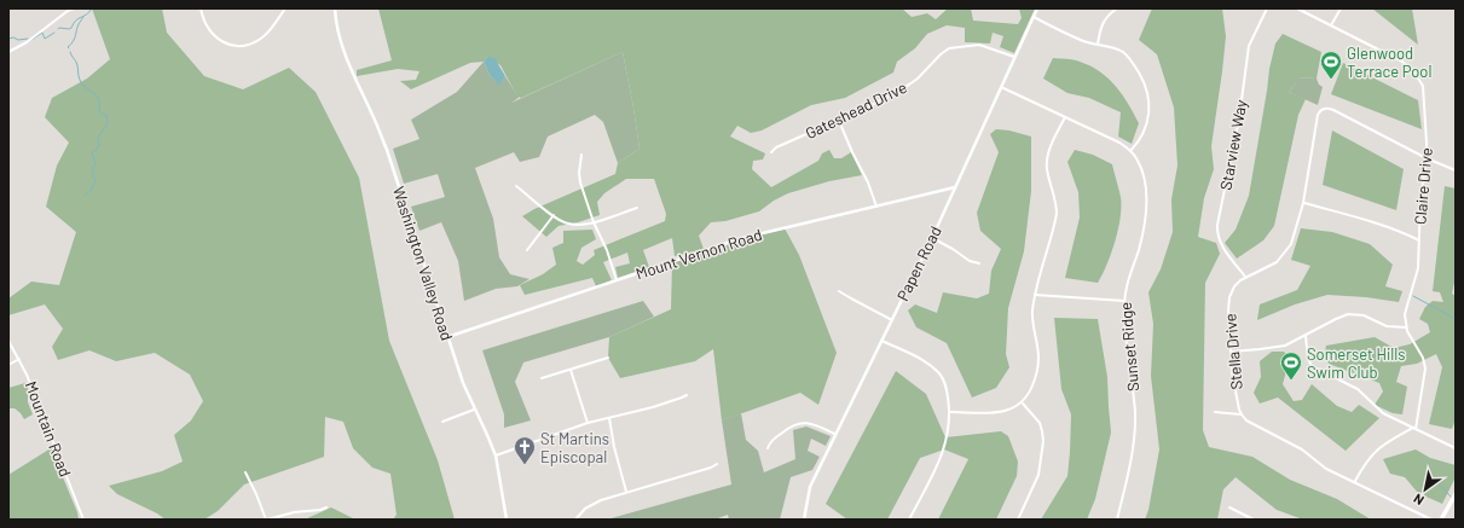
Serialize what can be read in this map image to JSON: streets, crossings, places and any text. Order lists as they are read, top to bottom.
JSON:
{
  "streets": {
    "street": [
      "Gateshead Drive",
      "Starview Way",
      "Claire Drive",
      "Mount Vernon Road",
      "Washington Valley Road",
      "Papen Road",
      "Sunset Ridge",
      "Stella Drive",
      "Mountain Road"
    ]
  },
  "crossings": [
    ["Gateshead Drive", "Papen Road"],
    ["Starview Way", "Stella Drive"],
    ["Claire Drive", "Stella Drive"],
    ["Mount Vernon Road", "Washington Valley Road"],
    ["Mount Vernon Road", "Papen Road"],
    ["Papen Road", "Sunset Ridge"]
  ],
  "places": {
    "sports": ["Glenwood Terrace Pool", "Somerset Hills Swim Club"],
    "church": ["St Martins Episcopal"]
  },
  "north": "bottom left"
}
